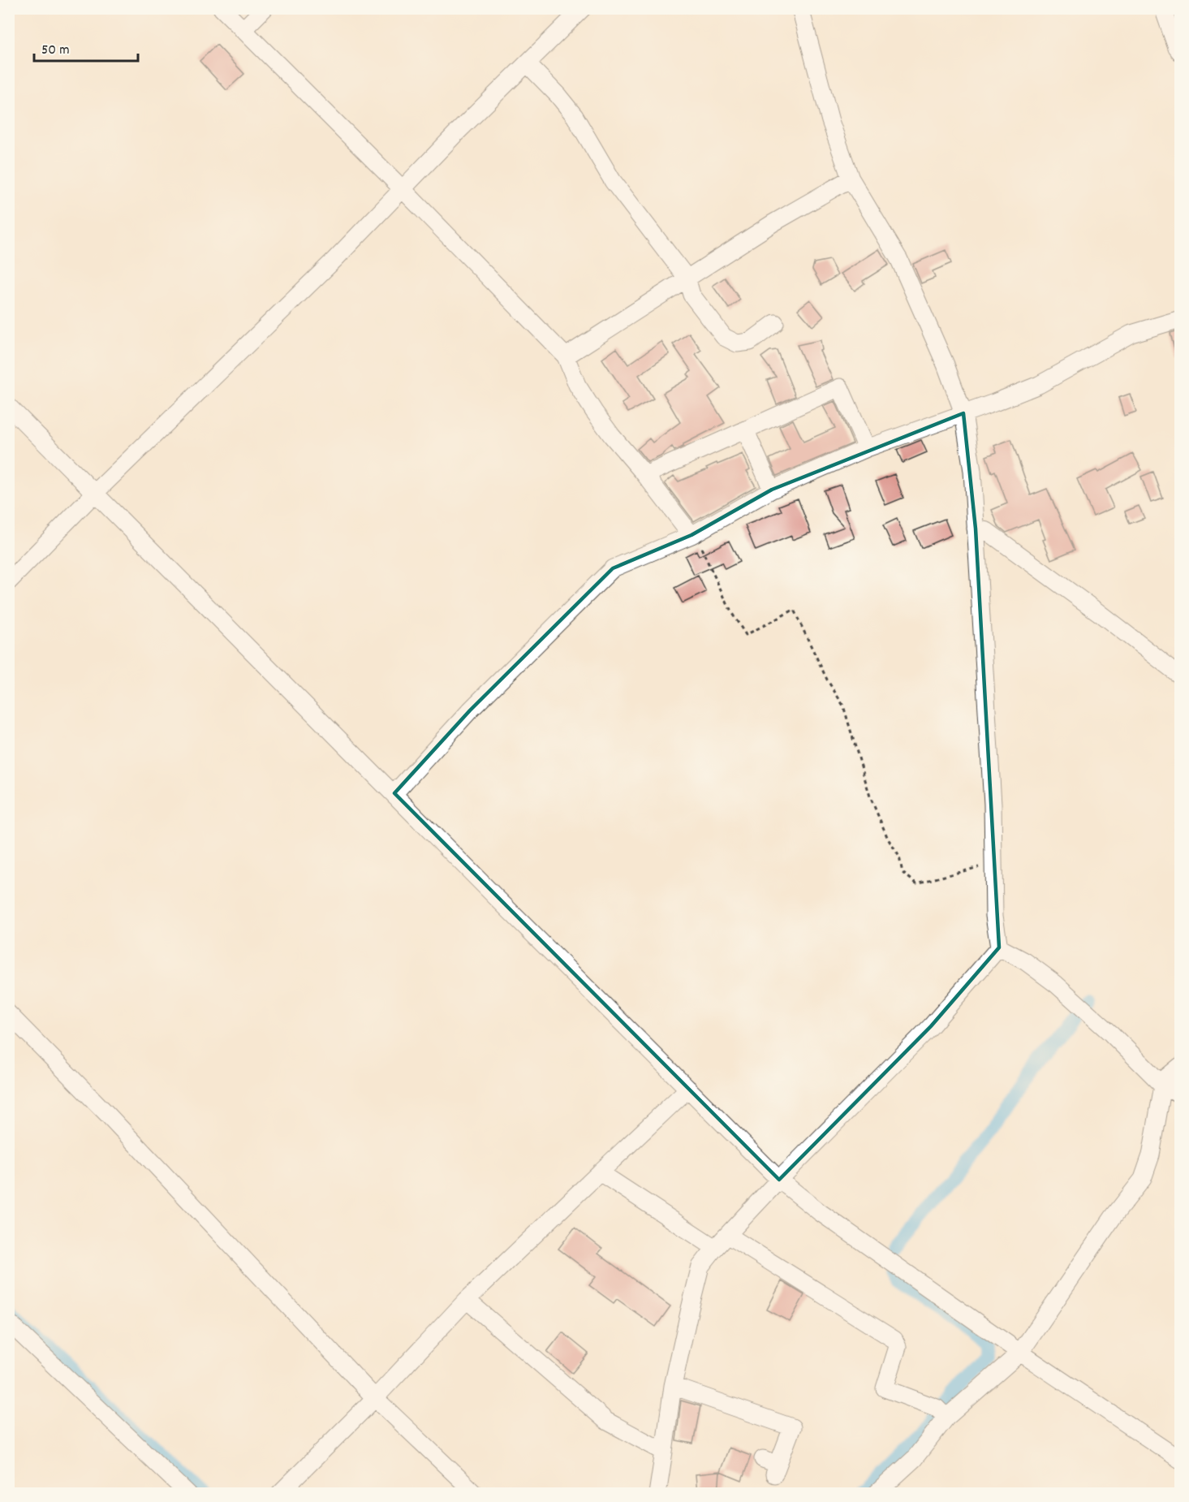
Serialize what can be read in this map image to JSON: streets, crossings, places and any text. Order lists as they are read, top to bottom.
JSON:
{
  "scale_bar": "50 m"
}
